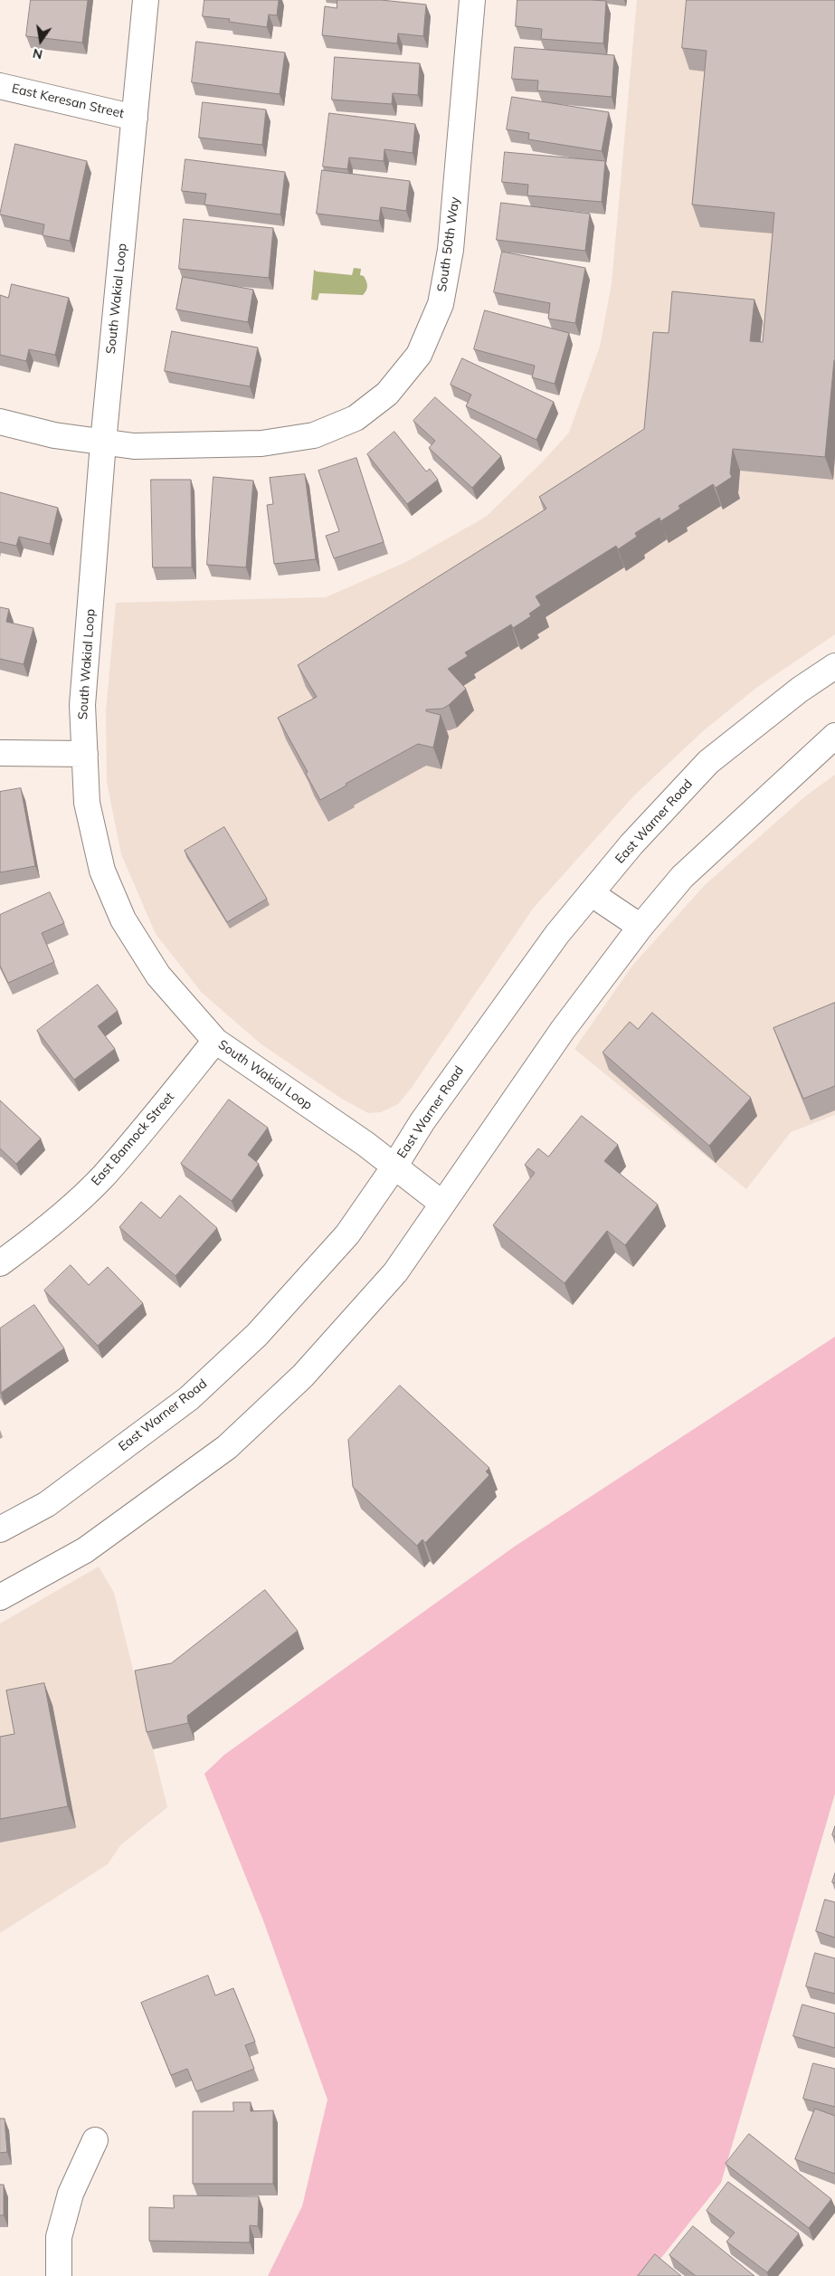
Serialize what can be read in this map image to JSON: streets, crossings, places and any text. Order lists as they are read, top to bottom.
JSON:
{
  "streets": {
    "street": [
      "East Keresan Street",
      "South 50th Way",
      "South Wakial Loop",
      "East Warner Road",
      "East Bannock Street"
    ]
  },
  "crossings": [
    ["East Keresan Street", "South Wakial Loop"],
    ["South 50th Way", "South Wakial Loop"],
    ["South Wakial Loop", "East Warner Road"],
    ["South Wakial Loop", "East Bannock Street"]
  ],
  "north": "bottom"
}
